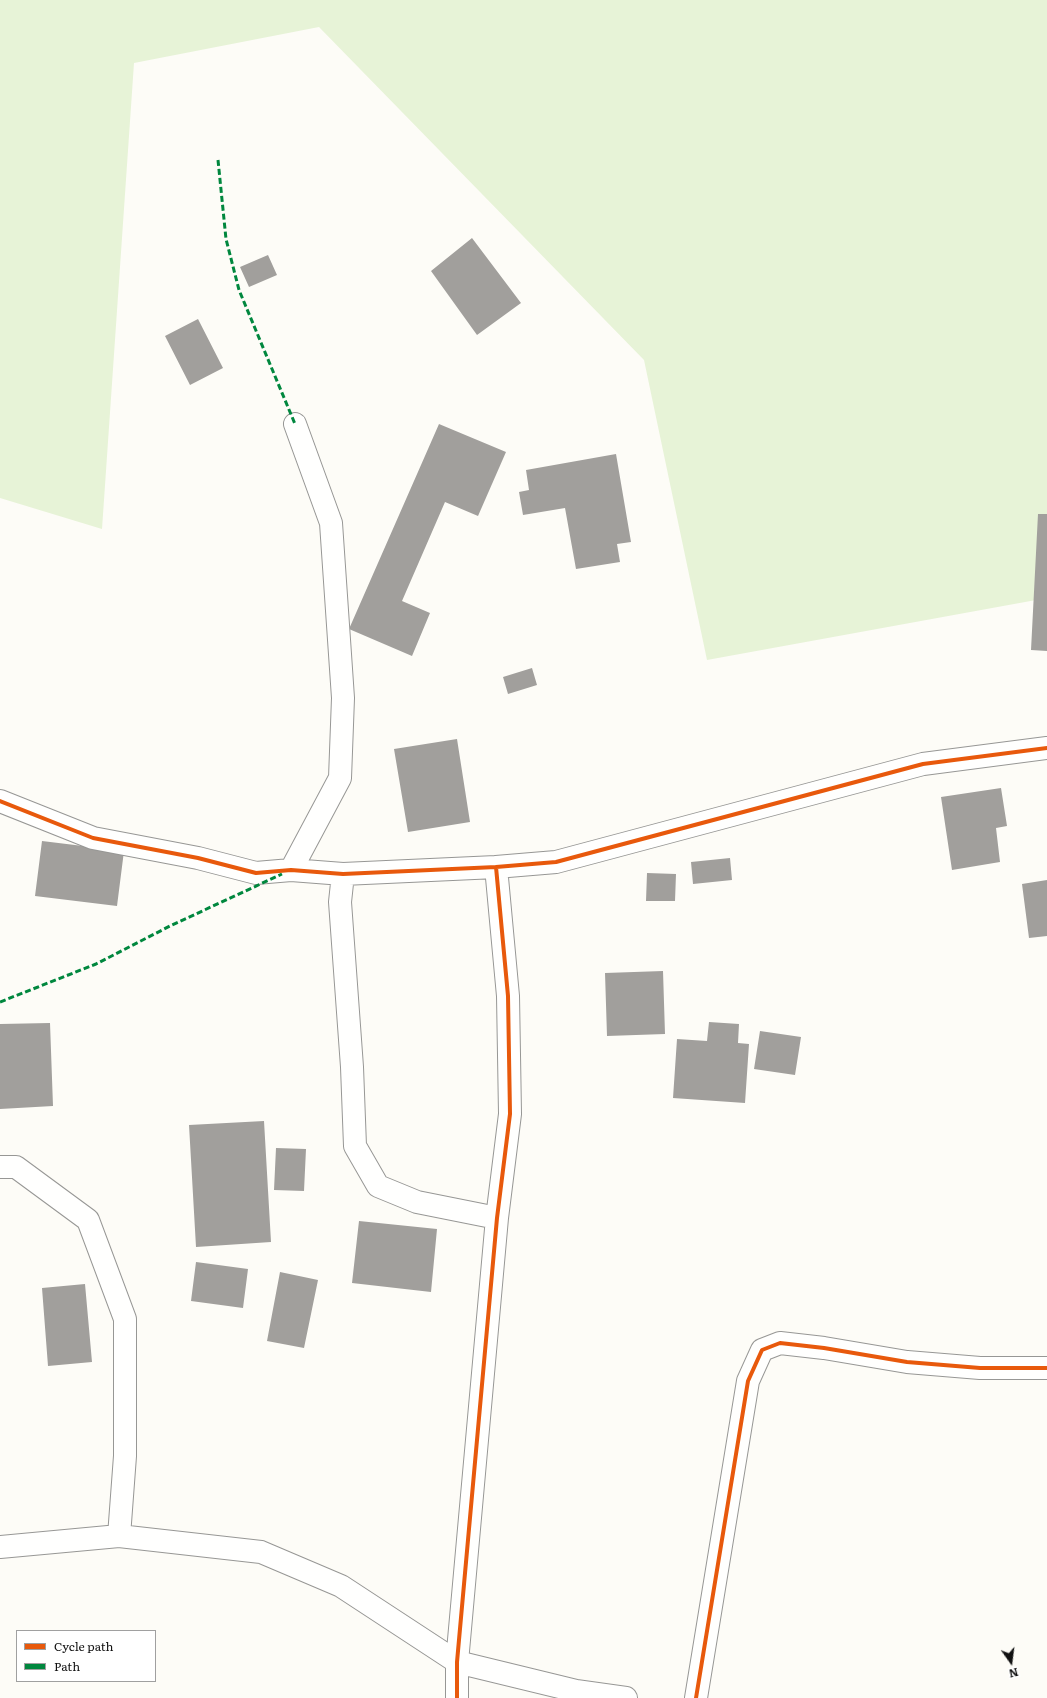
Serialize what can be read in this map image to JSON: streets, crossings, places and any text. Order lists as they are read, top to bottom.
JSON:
{
  "legend": ["Cycle path", "Path"],
  "north": "bottom"
}
